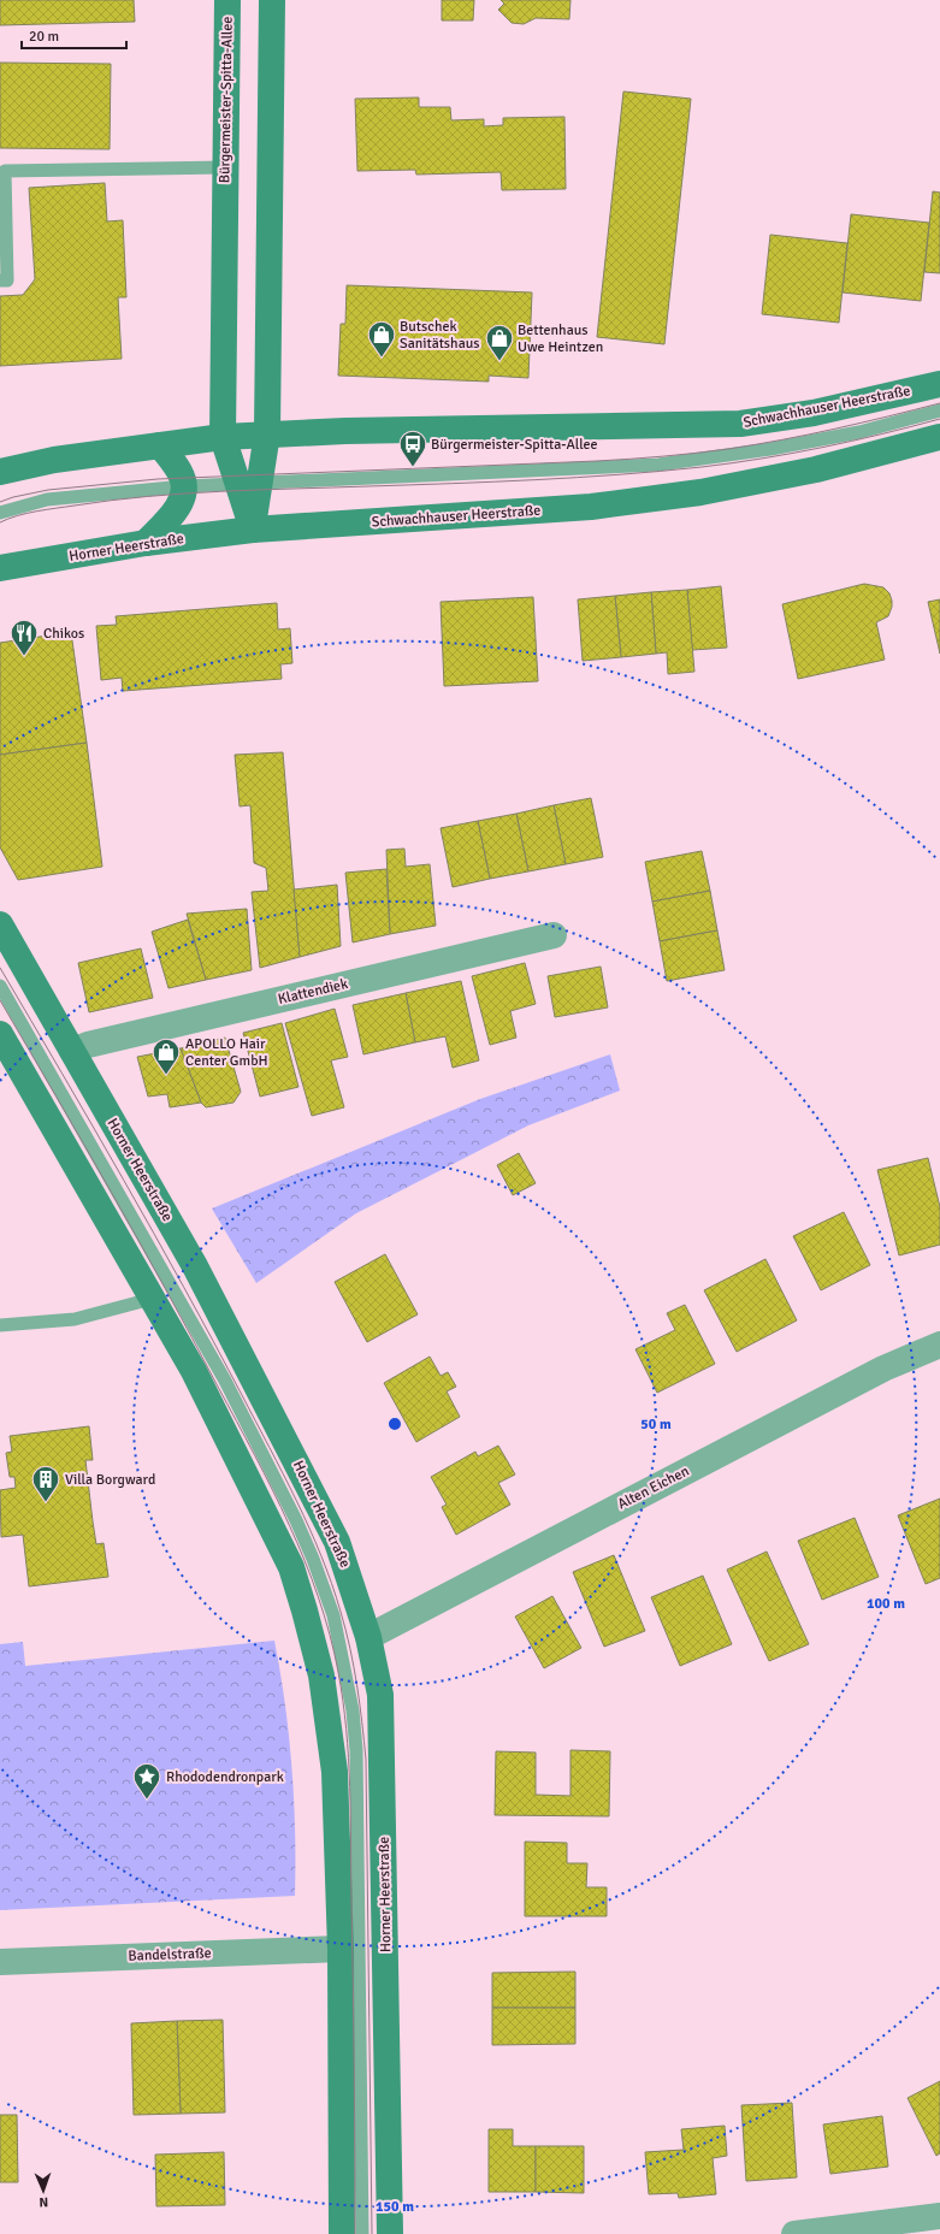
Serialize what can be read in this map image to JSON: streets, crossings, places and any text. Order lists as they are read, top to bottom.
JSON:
{
  "streets": {
    "main road": ["Bürgermeister-Spitta-Allee", "Schwachhauser Heerstraße", "Horner Heerstraße"],
    "street": ["Klattendiek", "Alten Eichen", "Bandelstraße"]
  },
  "crossings": [
    ["Bürgermeister-Spitta-Allee", "Schwachhauser Heerstraße"],
    ["Bürgermeister-Spitta-Allee", "Horner Heerstraße"],
    ["Schwachhauser Heerstraße", "Horner Heerstraße"],
    ["Horner Heerstraße", "Klattendiek"],
    ["Horner Heerstraße", "Alten Eichen"]
  ],
  "places": {
    "shop": ["Butschek Sanitätshaus", "Bettenhaus Uwe Heintzen", "APOLLO Hair Center GmbH"],
    "bus stop": ["Bürgermeister-Spitta-Allee"],
    "restaurant": ["Chikos"],
    "building": ["Villa Borgward"],
    "place": ["Rhododendronpark"]
  },
  "scale_bar": "20 m",
  "north": "bottom",
  "rings": ["50 m", "100 m", "150 m"]
}
